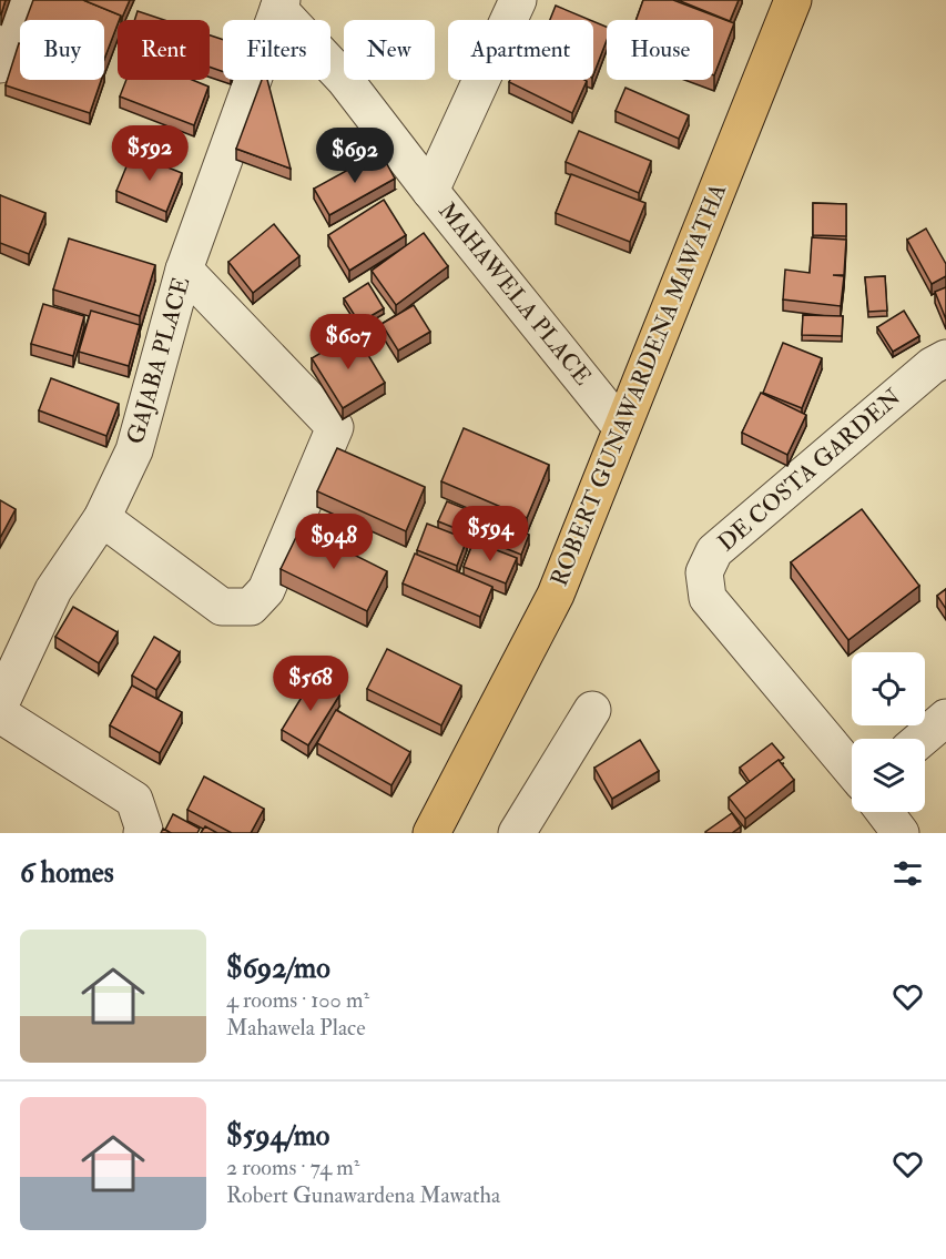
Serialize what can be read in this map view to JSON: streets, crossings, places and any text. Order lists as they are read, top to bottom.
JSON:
{
  "streets": {
    "main road": ["ROBERT GUNAWARDENA MAWATHA"],
    "street": ["MAHAWELA PLACE", "GAJABA PLACE", "DE COSTA GARDEN"]
  },
  "crossings": [
    ["MAHAWELA PLACE", "GAJABA PLACE"],
    ["MAHAWELA PLACE", "ROBERT GUNAWARDENA MAWATHA"]
  ],
  "page": {
    "chip": [
      "Buy",
      "Rent",
      "Filters",
      "New",
      "Apartment",
      "House"
    ],
    "price": [
      "$592",
      "$692",
      "$607",
      "$594",
      "$948",
      "$568"
    ],
    "heading": "6 homes",
    "list": [
      {
        "name": "$692/mo",
        "note": "4 rooms · 100 m² · Mahawela Place"
      },
      {
        "name": "$594/mo",
        "note": "2 rooms · 74 m² · Robert Gunawardena Mawatha"
      }
    ]
  }
}
